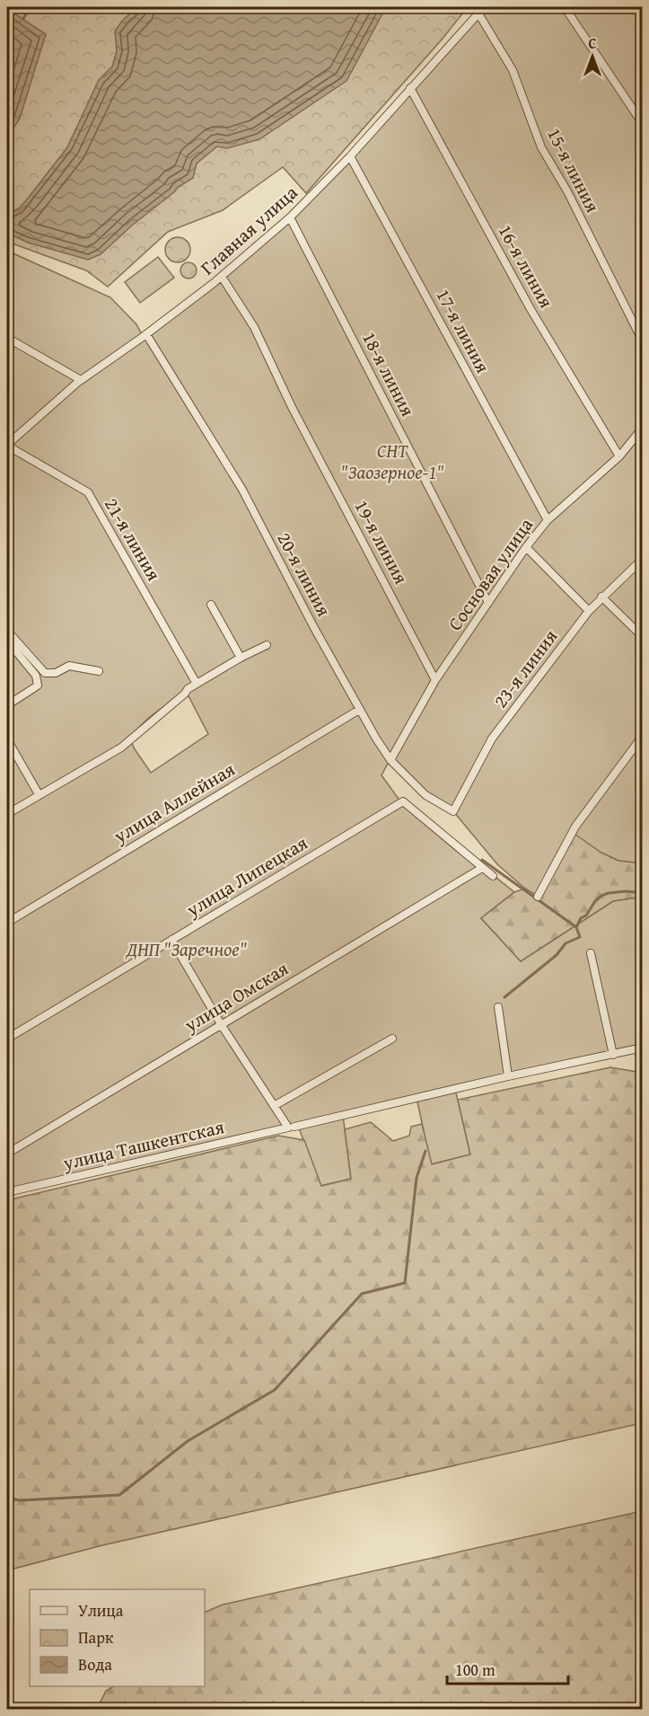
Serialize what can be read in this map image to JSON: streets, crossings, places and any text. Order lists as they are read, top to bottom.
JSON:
{
  "streets": {
    "street": [
      "15-я линия",
      "Главная улица",
      "16-я линия",
      "17-я линия",
      "18-я линия",
      "21-я линия",
      "19-я линия",
      "20-я линия",
      "Сосновая улица",
      "23-я линия",
      "улица Аллейная",
      "улица Липецкая",
      "улица Омская",
      "улица Ташкентская"
    ]
  },
  "crossings": [
    ["15-я линия", "Главная улица"],
    ["Главная улица", "16-я линия"],
    ["Главная улица", "17-я линия"],
    ["Главная улица", "18-я линия"],
    ["Главная улица", "21-я линия"],
    ["Главная улица", "19-я линия"],
    ["Главная улица", "20-я линия"],
    ["16-я линия", "Сосновая улица"],
    ["17-я линия", "Сосновая улица"],
    ["18-я линия", "Сосновая улица"],
    ["19-я линия", "Сосновая улица"],
    ["20-я линия", "Сосновая улица"],
    ["20-я линия", "23-я линия"],
    ["20-я линия", "улица Аллейная"],
    ["улица Липецкая", "улица Омская"]
  ],
  "parks": ["СНТ \"Заозерное-1\"", "ДНП \"Заречное\""],
  "legend": ["Улица", "Парк", "Вода"],
  "scale_bar": "100 m",
  "north": "top"
}
